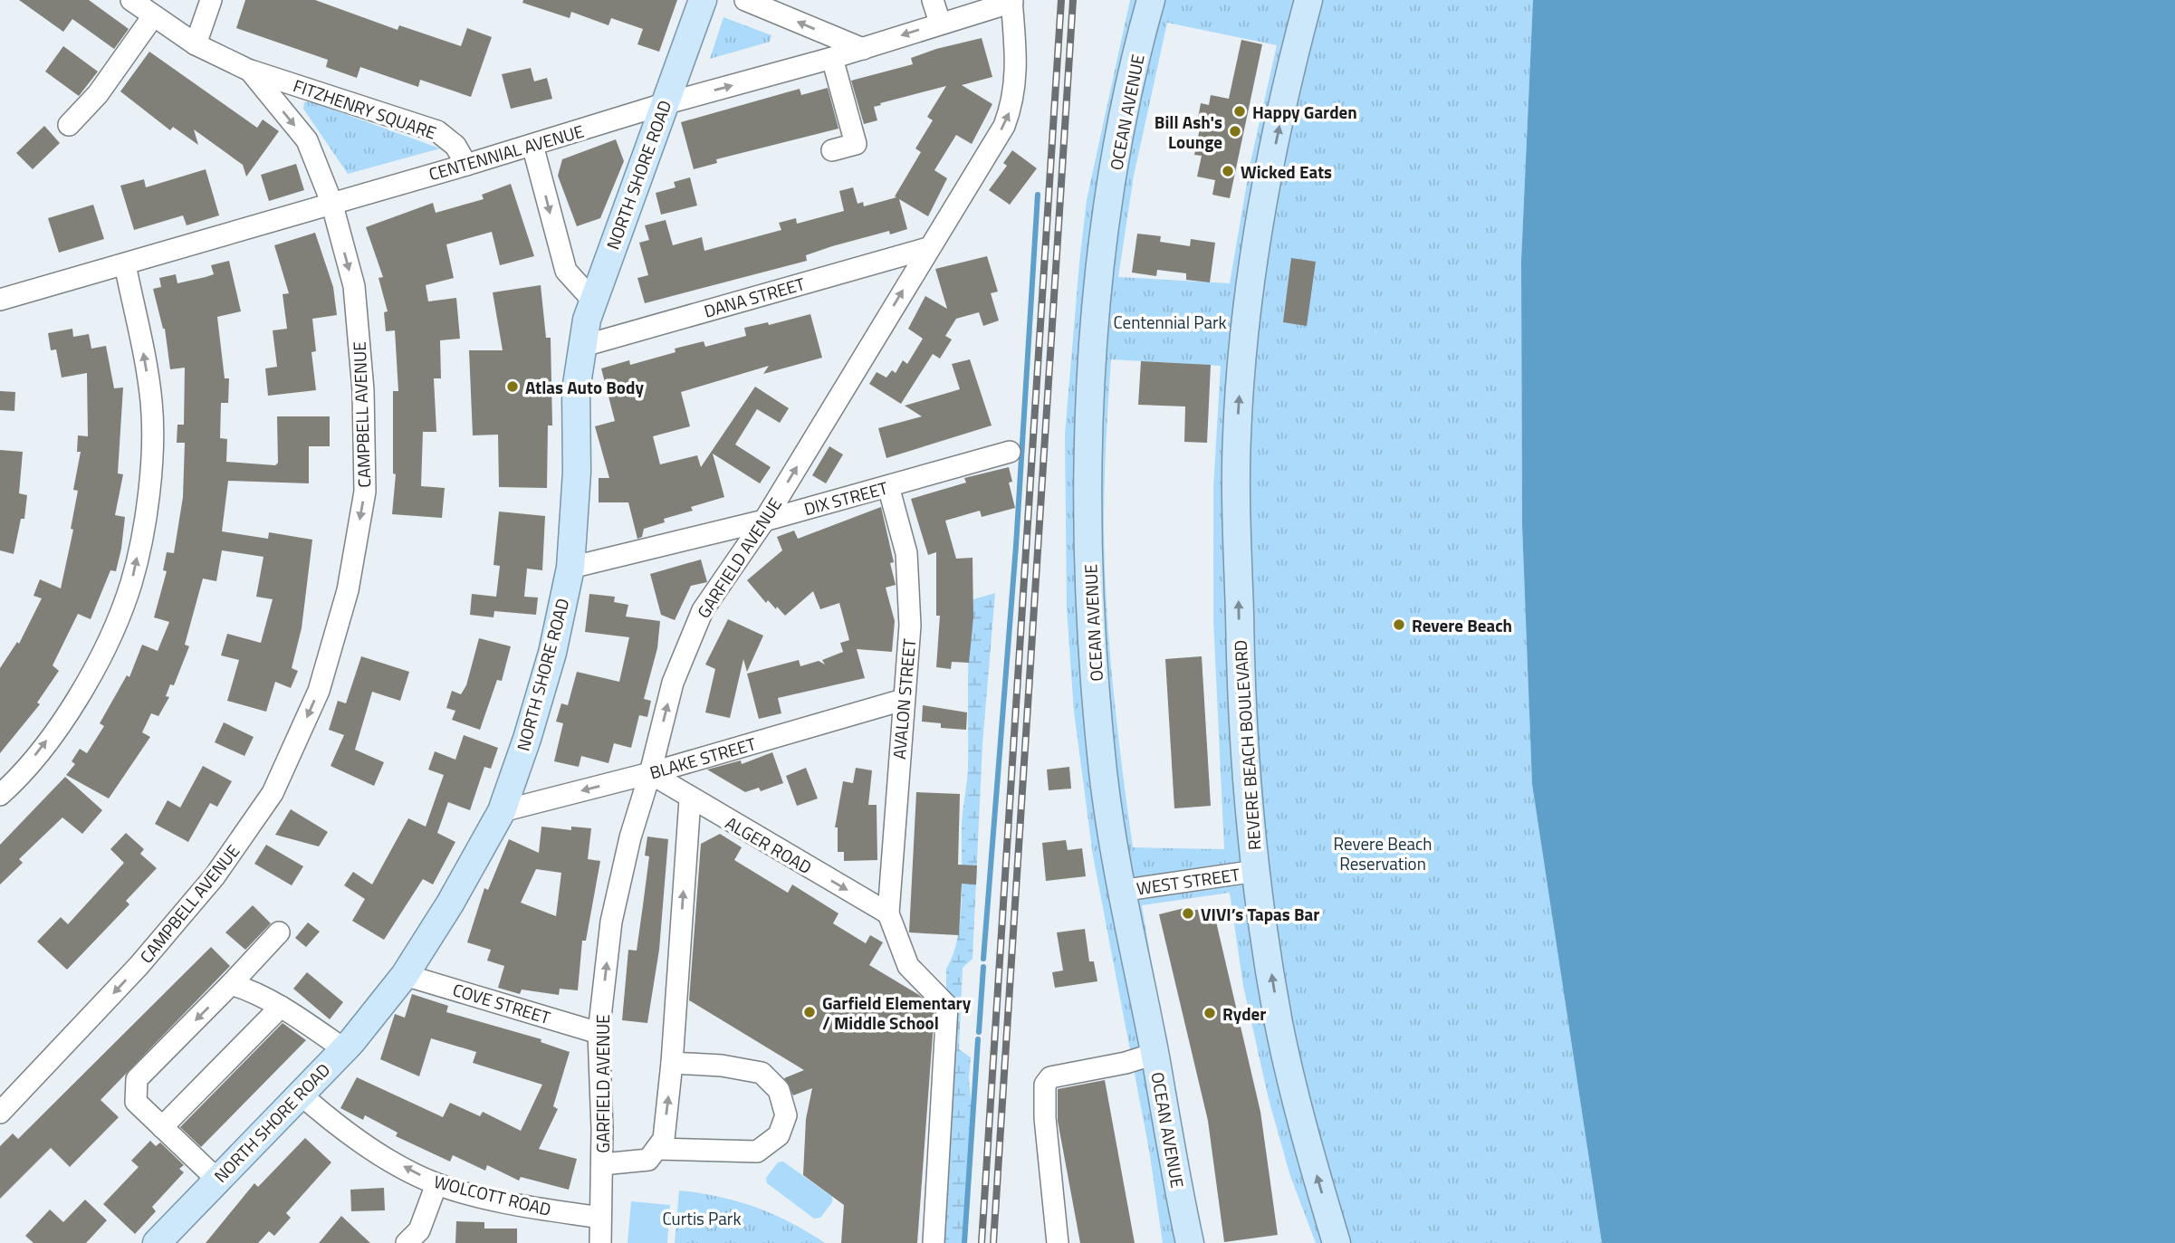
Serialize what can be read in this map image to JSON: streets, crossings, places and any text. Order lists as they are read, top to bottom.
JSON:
{
  "streets": {
    "main road": ["OCEAN AVENUE", "NORTH SHORE ROAD", "REVERE BEACH BOULEVARD"],
    "street": [
      "FITZHENRY SQUARE",
      "CENTENNIAL AVENUE",
      "DANA STREET",
      "CAMPBELL AVENUE",
      "DIX STREET",
      "GARFIELD AVENUE",
      "AVALON STREET",
      "BLAKE STREET",
      "ALGER ROAD",
      "WEST STREET",
      "COVE STREET",
      "WOLCOTT ROAD"
    ]
  },
  "crossings": [
    ["FITZHENRY SQUARE", "CENTENNIAL AVENUE"],
    ["FITZHENRY SQUARE", "CAMPBELL AVENUE"],
    ["OCEAN AVENUE", "WEST STREET"],
    ["CENTENNIAL AVENUE", "NORTH SHORE ROAD"],
    ["CENTENNIAL AVENUE", "CAMPBELL AVENUE"],
    ["CENTENNIAL AVENUE", "GARFIELD AVENUE"],
    ["NORTH SHORE ROAD", "DANA STREET"],
    ["NORTH SHORE ROAD", "DIX STREET"],
    ["NORTH SHORE ROAD", "BLAKE STREET"],
    ["NORTH SHORE ROAD", "COVE STREET"],
    ["NORTH SHORE ROAD", "WOLCOTT ROAD"],
    ["DANA STREET", "GARFIELD AVENUE"],
    ["DIX STREET", "GARFIELD AVENUE"],
    ["DIX STREET", "AVALON STREET"],
    ["GARFIELD AVENUE", "BLAKE STREET"],
    ["GARFIELD AVENUE", "ALGER ROAD"],
    ["GARFIELD AVENUE", "COVE STREET"],
    ["GARFIELD AVENUE", "WOLCOTT ROAD"],
    ["AVALON STREET", "BLAKE STREET"],
    ["AVALON STREET", "ALGER ROAD"],
    ["REVERE BEACH BOULEVARD", "WEST STREET"],
    ["BLAKE STREET", "ALGER ROAD"]
  ],
  "one_way": [
    "CAMPBELL AVENUE",
    "GARFIELD AVENUE",
    "REVERE BEACH BOULEVARD",
    "BLAKE STREET",
    "ALGER ROAD",
    "WOLCOTT ROAD"
  ],
  "parks": ["Centennial Park", "Revere Beach Reservation", "Curtis Park"],
  "places": [
    "Happy Garden",
    "Bill Ash's Lounge",
    "Wicked Eats",
    "Atlas Auto Body",
    "Revere Beach",
    "VIVI’s Tapas Bar",
    "Garfield Elementary / Middle School",
    "Ryder"
  ]
}
